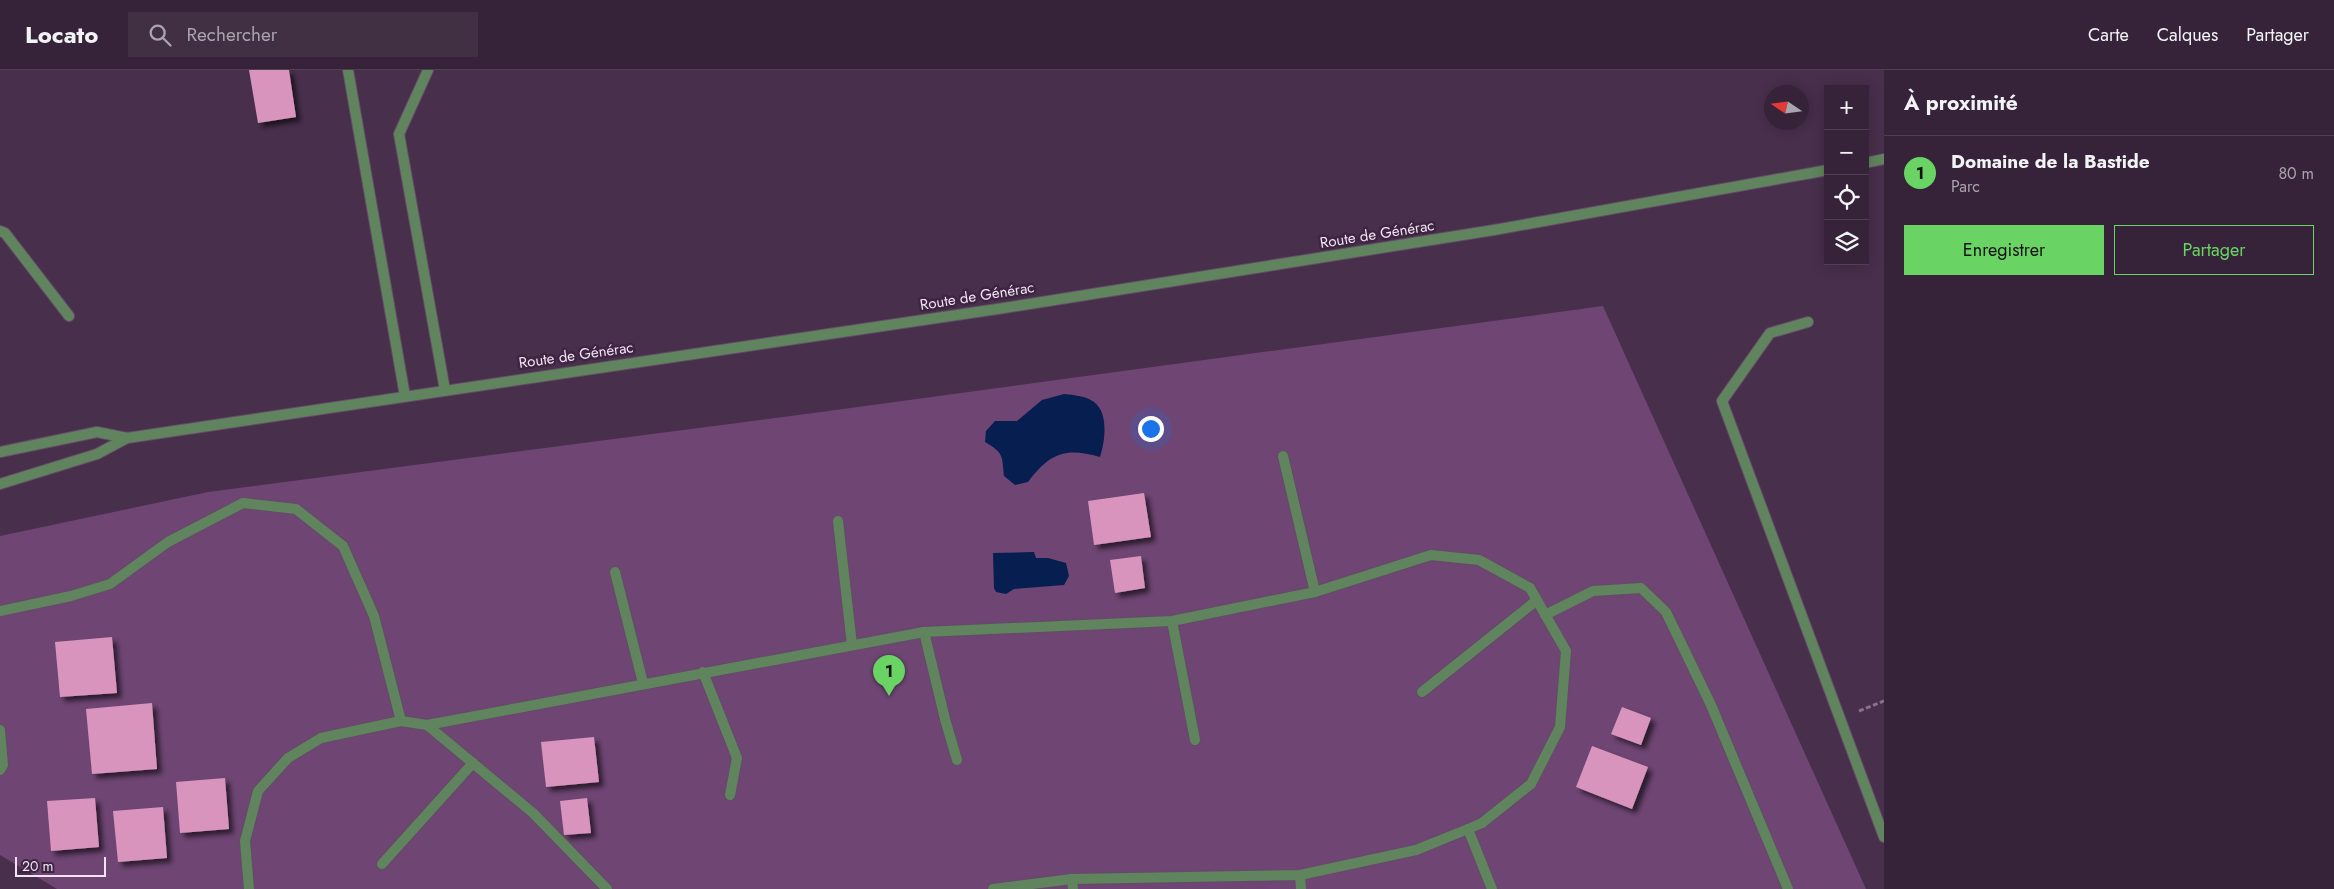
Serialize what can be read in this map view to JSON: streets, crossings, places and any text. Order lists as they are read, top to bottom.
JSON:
{
  "streets": {
    "street": ["Route de Générac"]
  },
  "scale_bar": "20 m",
  "north": "left",
  "page": {
    "header": "Locato",
    "search": "Rechercher",
    "nav": ["Carte", "Calques", "Partager"],
    "heading": "À proximité",
    "map_buttons": ["+", "−"],
    "list": [
      {
        "mark": "1",
        "name": "Domaine de la Bastide",
        "note": "Parc",
        "value": "80 m"
      }
    ],
    "buttons": ["Enregistrer", "Partager"],
    "pins": "1",
    "scale": "20 m"
  }
}
